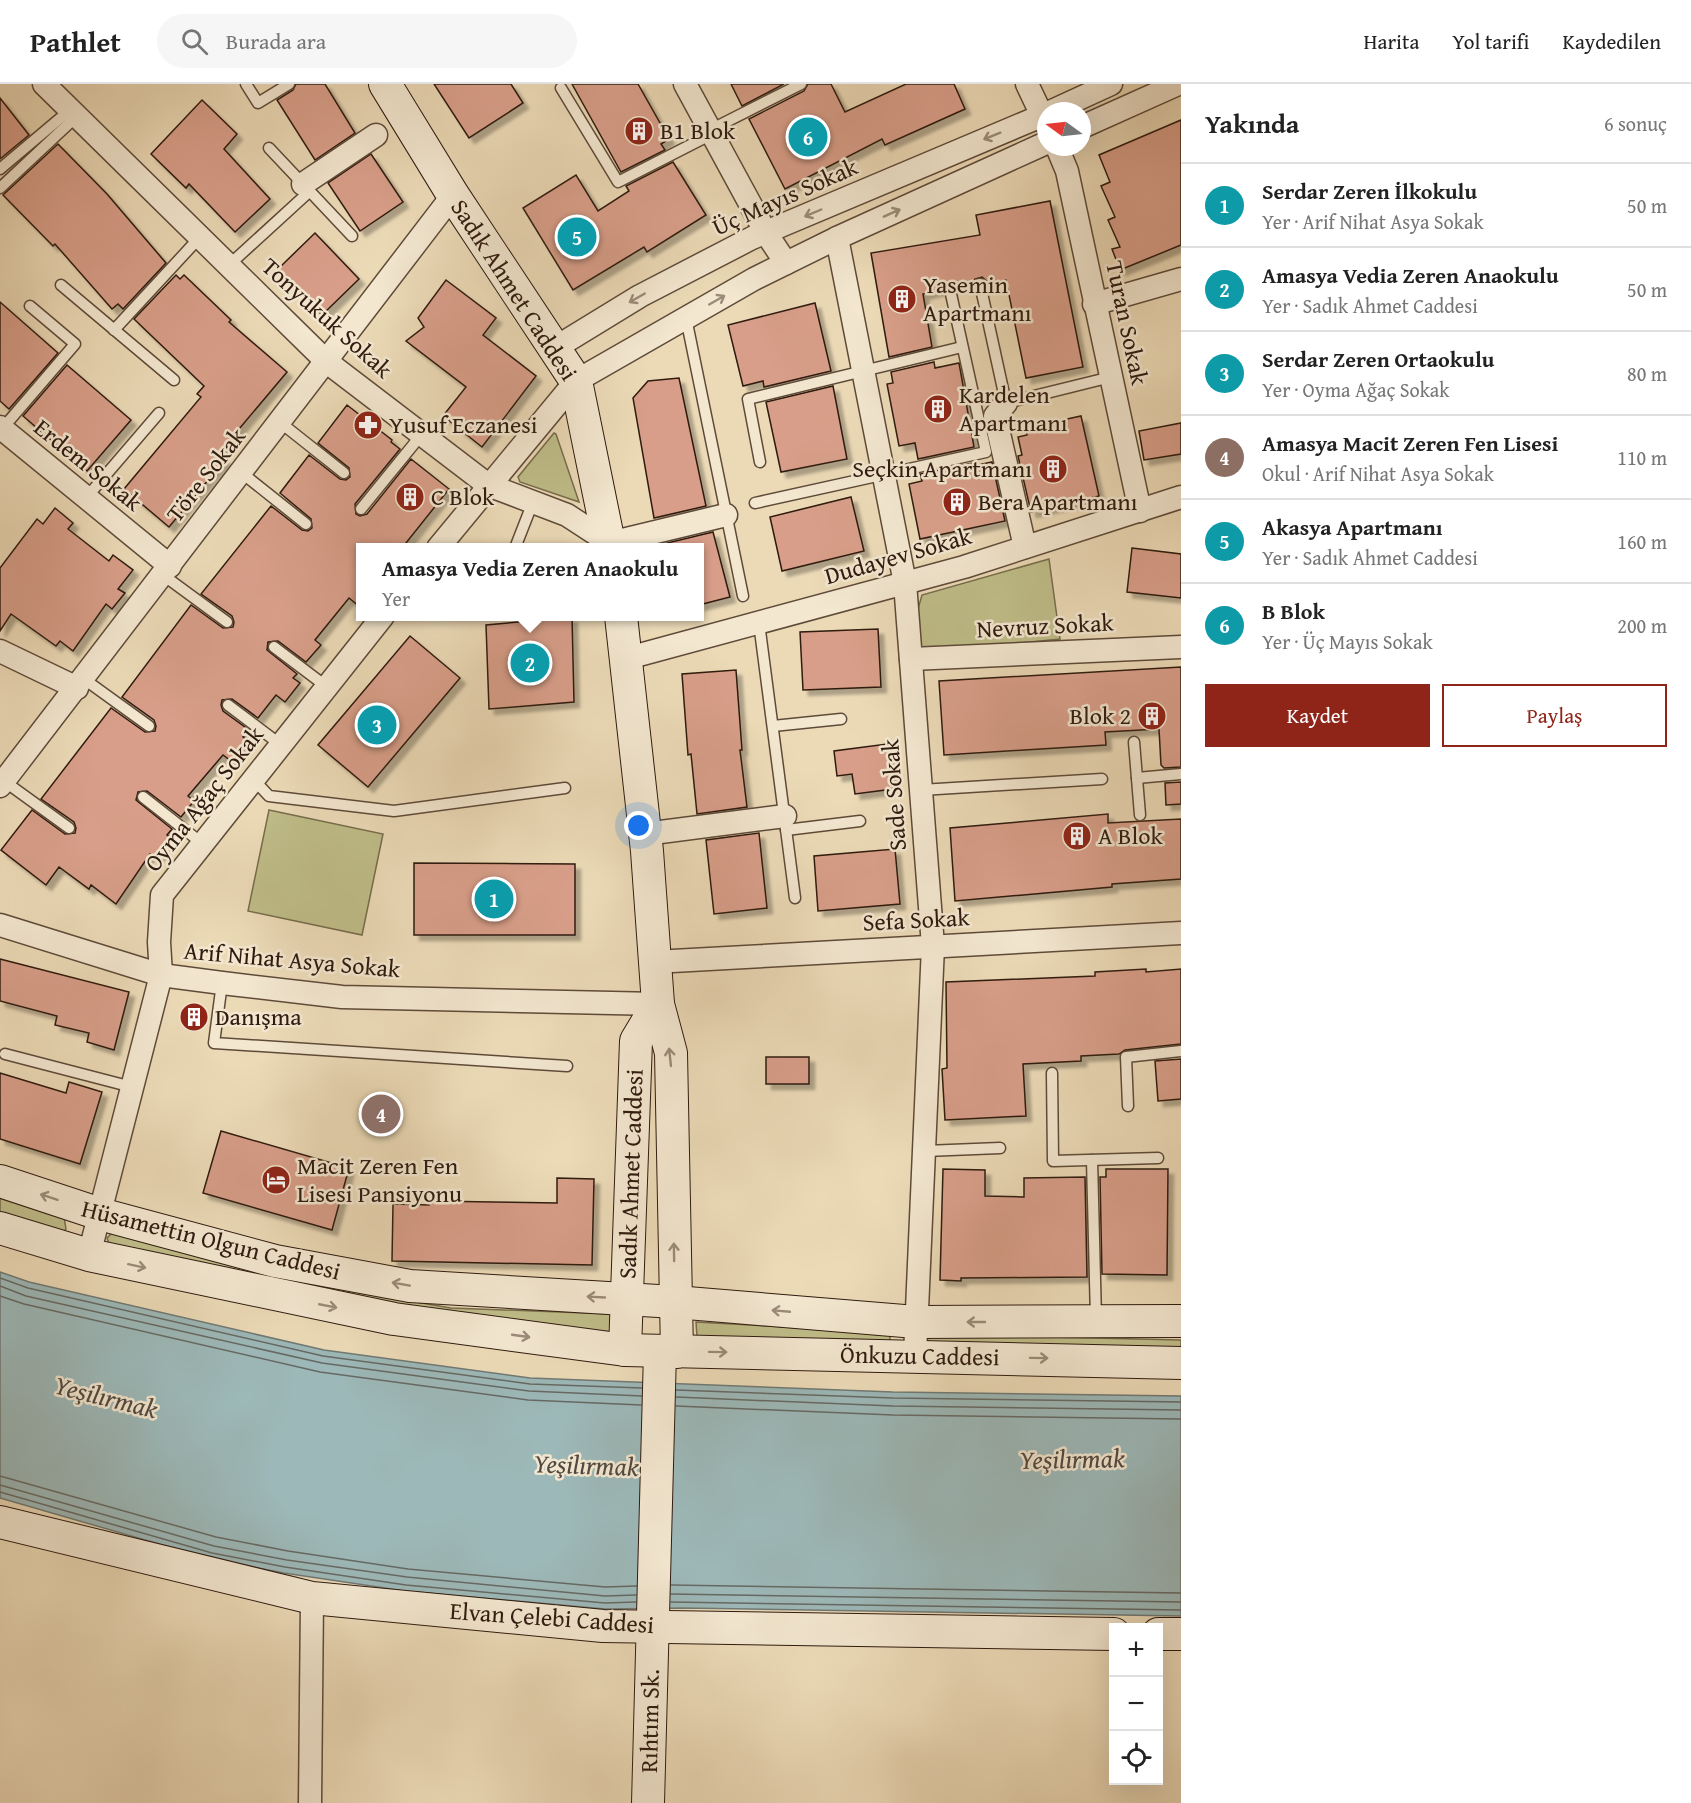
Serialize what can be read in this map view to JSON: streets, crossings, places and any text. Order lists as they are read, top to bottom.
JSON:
{
  "streets": {
    "street": [
      "Üç Mayıs Sokak",
      "Sadık Ahmet Caddesi",
      "Tonyukuk Sokak",
      "Turan Sokak",
      "Erdem Sokak",
      "Töre Sokak",
      "Dudayev Sokak",
      "Nevruz Sokak",
      "Sade Sokak",
      "Oyma Ağaç Sokak",
      "Sefa Sokak",
      "Arif Nihat Asya Sokak",
      "Hüsamettin Olgun Caddesi",
      "Önkuzu Caddesi",
      "Elvan Çelebi Caddesi",
      "Rıhtım Sk."
    ]
  },
  "crossings": [
    ["Üç Mayıs Sokak", "Sadık Ahmet Caddesi"],
    ["Sadık Ahmet Caddesi", "Töre Sokak"],
    ["Sadık Ahmet Caddesi", "Dudayev Sokak"],
    ["Sadık Ahmet Caddesi", "Sefa Sokak"],
    ["Sadık Ahmet Caddesi", "Arif Nihat Asya Sokak"],
    ["Sadık Ahmet Caddesi", "Hüsamettin Olgun Caddesi"],
    ["Sadık Ahmet Caddesi", "Önkuzu Caddesi"],
    ["Sadık Ahmet Caddesi", "Rıhtım Sk."],
    ["Tonyukuk Sokak", "Töre Sokak"],
    ["Turan Sokak", "Dudayev Sokak"],
    ["Erdem Sokak", "Töre Sokak"],
    ["Dudayev Sokak", "Sade Sokak"],
    ["Nevruz Sokak", "Sade Sokak"],
    ["Sade Sokak", "Sefa Sokak"],
    ["Sade Sokak", "Önkuzu Caddesi"],
    ["Oyma Ağaç Sokak", "Arif Nihat Asya Sokak"],
    ["Oyma Ağaç Sokak", "Hüsamettin Olgun Caddesi"],
    ["Hüsamettin Olgun Caddesi", "Önkuzu Caddesi"],
    ["Hüsamettin Olgun Caddesi", "Rıhtım Sk."],
    ["Önkuzu Caddesi", "Rıhtım Sk."],
    ["Elvan Çelebi Caddesi", "Rıhtım Sk."]
  ],
  "water": ["Yeşilırmak"],
  "places": {
    "building": [
      "B1 Blok",
      "Yasemin Apartmanı",
      "Kardelen Apartmanı",
      "Seçkin Apartmanı",
      "C Blok",
      "Bera Apartmanı",
      "Blok 2",
      "A Blok",
      "Danışma"
    ],
    "pharmacy": ["Yusuf Eczanesi"],
    "hotel": ["Macit Zeren Fen Lisesi Pansiyonu"]
  },
  "north": "left",
  "page": {
    "header": "Pathlet",
    "search": "Burada ara",
    "nav": ["Harita", "Yol tarifi", "Kaydedilen"],
    "heading": ["Yakında", "6 sonuç"],
    "pins": [
      "6",
      "5",
      "2",
      "3",
      "1",
      "4"
    ],
    "list": [
      {
        "mark": "1",
        "name": "Serdar Zeren İlkokulu",
        "note": "Yer · Arif Nihat Asya Sokak",
        "value": "50 m"
      },
      {
        "mark": "2",
        "name": "Amasya Vedia Zeren Anaokulu",
        "note": "Yer · Sadık Ahmet Caddesi",
        "value": "50 m"
      },
      {
        "mark": "3",
        "name": "Serdar Zeren Ortaokulu",
        "note": "Yer · Oyma Ağaç Sokak",
        "value": "80 m"
      },
      {
        "mark": "4",
        "name": "Amasya Macit Zeren Fen Lisesi",
        "note": "Okul · Arif Nihat Asya Sokak",
        "value": "110 m"
      },
      {
        "mark": "5",
        "name": "Akasya Apartmanı",
        "note": "Yer · Sadık Ahmet Caddesi",
        "value": "160 m"
      },
      {
        "mark": "6",
        "name": "B Blok",
        "note": "Yer · Üç Mayıs Sokak",
        "value": "200 m"
      }
    ],
    "popup": ["Amasya Vedia Zeren Anaokulu", "Yer"],
    "buttons": ["Kaydet", "Paylaş"],
    "map_buttons": ["+", "−"]
  }
}
